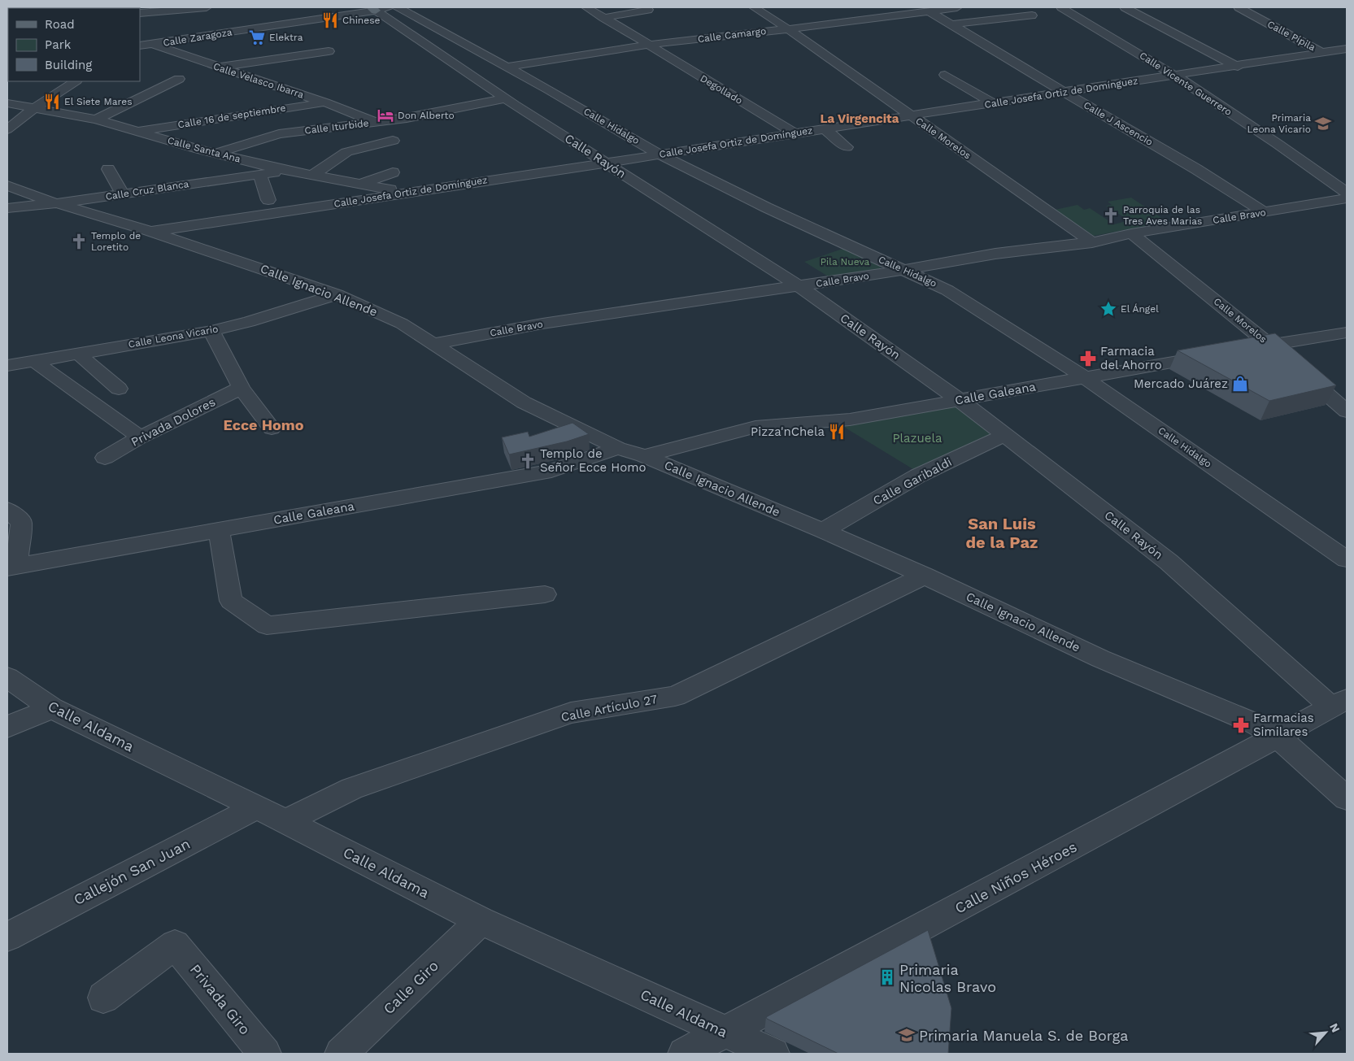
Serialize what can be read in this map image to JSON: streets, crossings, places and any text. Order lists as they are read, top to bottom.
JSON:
{
  "streets": {
    "street": [
      "Calle Camargo",
      "Calle Pípila",
      "Calle Zaragoza",
      "Calle Velasco Ibarra",
      "Calle Vicente Guerrero",
      "Degollado",
      "Calle Josefa Ortiz de Domínguez",
      "Calle 16 de septiembre",
      "Calle J Ascencio",
      "Calle Hidalgo",
      "Calle Iturbide",
      "Calle Morelos",
      "Calle Santa Ana",
      "Calle Rayón",
      "Calle Cruz Blanca",
      "Calle Bravo",
      "Calle Ignacio Allende",
      "Calle Leona Vicario",
      "Calle Galeana",
      "Privada Dolores",
      "Calle Garibaldi",
      "Calle Artículo 27",
      "Calle Aldama",
      "Callejón San Juan",
      "Calle Niños Héroes",
      "Calle Giro",
      "Privada Giro"
    ]
  },
  "crossings": [
    ["Calle Camargo", "Degollado"],
    ["Calle Camargo", "Calle J Ascencio"],
    ["Calle Camargo", "Calle Hidalgo"],
    ["Calle Camargo", "Calle Morelos"],
    ["Calle Pípila", "Calle Josefa Ortiz de Domínguez"],
    ["Calle Zaragoza", "Calle Velasco Ibarra"],
    ["Calle Zaragoza", "Calle Rayón"],
    ["Calle Velasco Ibarra", "Calle 16 de septiembre"],
    ["Calle Velasco Ibarra", "Calle Iturbide"],
    ["Calle Vicente Guerrero", "Calle Josefa Ortiz de Domínguez"],
    ["Degollado", "Calle Josefa Ortiz de Domínguez"],
    ["Calle Josefa Ortiz de Domínguez", "Calle J Ascencio"],
    ["Calle Josefa Ortiz de Domínguez", "Calle Hidalgo"],
    ["Calle Josefa Ortiz de Domínguez", "Calle Morelos"],
    ["Calle Josefa Ortiz de Domínguez", "Calle Santa Ana"],
    ["Calle Josefa Ortiz de Domínguez", "Calle Rayón"],
    ["Calle Josefa Ortiz de Domínguez", "Calle Ignacio Allende"],
    ["Calle 16 de septiembre", "Calle Santa Ana"],
    ["Calle J Ascencio", "Calle Bravo"],
    ["Calle Hidalgo", "Calle Bravo"],
    ["Calle Hidalgo", "Calle Galeana"],
    ["Calle Iturbide", "Calle Santa Ana"],
    ["Calle Iturbide", "Calle Rayón"],
    ["Calle Morelos", "Calle Bravo"],
    ["Calle Santa Ana", "Calle Cruz Blanca"],
    ["Calle Rayón", "Calle Bravo"],
    ["Calle Rayón", "Calle Galeana"],
    ["Calle Rayón", "Calle Garibaldi"],
    ["Calle Rayón", "Calle Niños Héroes"],
    ["Calle Cruz Blanca", "Calle Ignacio Allende"],
    ["Calle Bravo", "Calle Ignacio Allende"],
    ["Calle Ignacio Allende", "Calle Leona Vicario"],
    ["Calle Ignacio Allende", "Calle Galeana"],
    ["Calle Ignacio Allende", "Calle Garibaldi"],
    ["Calle Ignacio Allende", "Calle Artículo 27"],
    ["Calle Ignacio Allende", "Calle Niños Héroes"],
    ["Calle Artículo 27", "Calle Aldama"],
    ["Calle Aldama", "Callejón San Juan"],
    ["Calle Aldama", "Calle Niños Héroes"],
    ["Calle Aldama", "Calle Giro"]
  ],
  "districts": ["La Virgencita", "Ecce Homo", "San Luis de la Paz"],
  "parks": ["Pila Nueva", "Plazuela"],
  "places": {
    "restaurant": ["Chinese", "El Siete Mares", "Pizza'nChela"],
    "supermarket": ["Elektra"],
    "hotel": ["Don Alberto"],
    "school or university": ["Primaria Leona Vicario", "Primaria Manuela S. de Borga"],
    "church": ["Parroquia de las Tres Aves Marias", "Templo de Loretito", "Templo de Señor Ecce Homo"],
    "place": ["El Ángel"],
    "pharmacy": ["Farmacia del Ahorro", "Farmacias Similares"],
    "shop": ["Mercado Juárez"],
    "building": ["Primaria Nicolas Bravo"]
  },
  "legend": ["Road", "Park", "Building"],
  "north": "top right"
}
